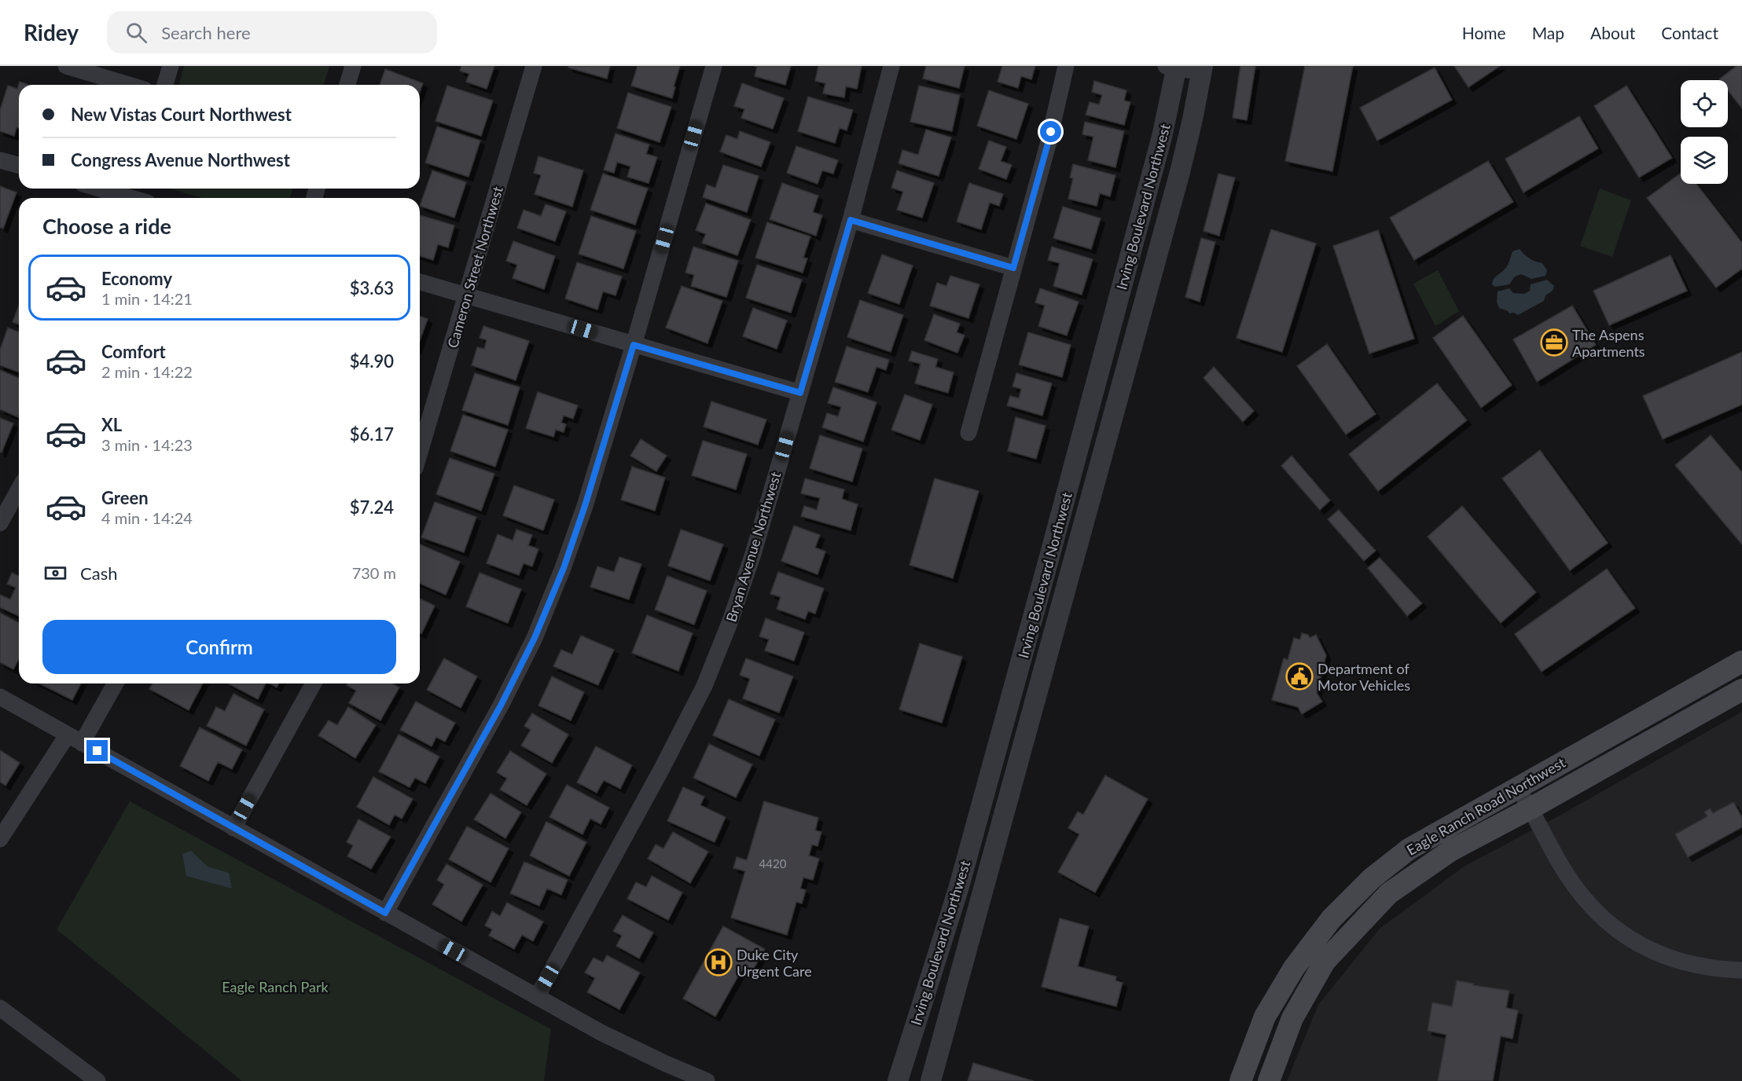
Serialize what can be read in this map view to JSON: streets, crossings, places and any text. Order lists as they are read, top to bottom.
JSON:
{
  "streets": {
    "main road": ["Eagle Ranch Road Northwest"],
    "street": ["Irving Boulevard Northwest", "Cameron Street Northwest", "Bryan Avenue Northwest"]
  },
  "parks": ["Eagle Ranch Park"],
  "places": {
    "office": ["The Aspens Apartments"],
    "public building": ["Department of Motor Vehicles"],
    "hospital": ["Duke City Urgent Care"]
  },
  "house_numbers": ["4420"],
  "page": {
    "header": "Ridey",
    "search": "Search here",
    "nav": [
      "Home",
      "Map",
      "About",
      "Contact"
    ],
    "banner": ["New Vistas Court Northwest", "Congress Avenue Northwest"],
    "heading": "Choose a ride",
    "list": [
      {
        "name": "Economy",
        "note": "1 min · 14:21",
        "value": "$3.63"
      },
      {
        "name": "Comfort",
        "note": "2 min · 14:22",
        "value": "$4.90"
      },
      {
        "name": "XL",
        "note": "3 min · 14:23",
        "value": "$6.17"
      },
      {
        "name": "Green",
        "note": "4 min · 14:24",
        "value": "$7.24"
      }
    ],
    "pay": ["Cash", "730 m"],
    "buttons": "Confirm"
  }
}
